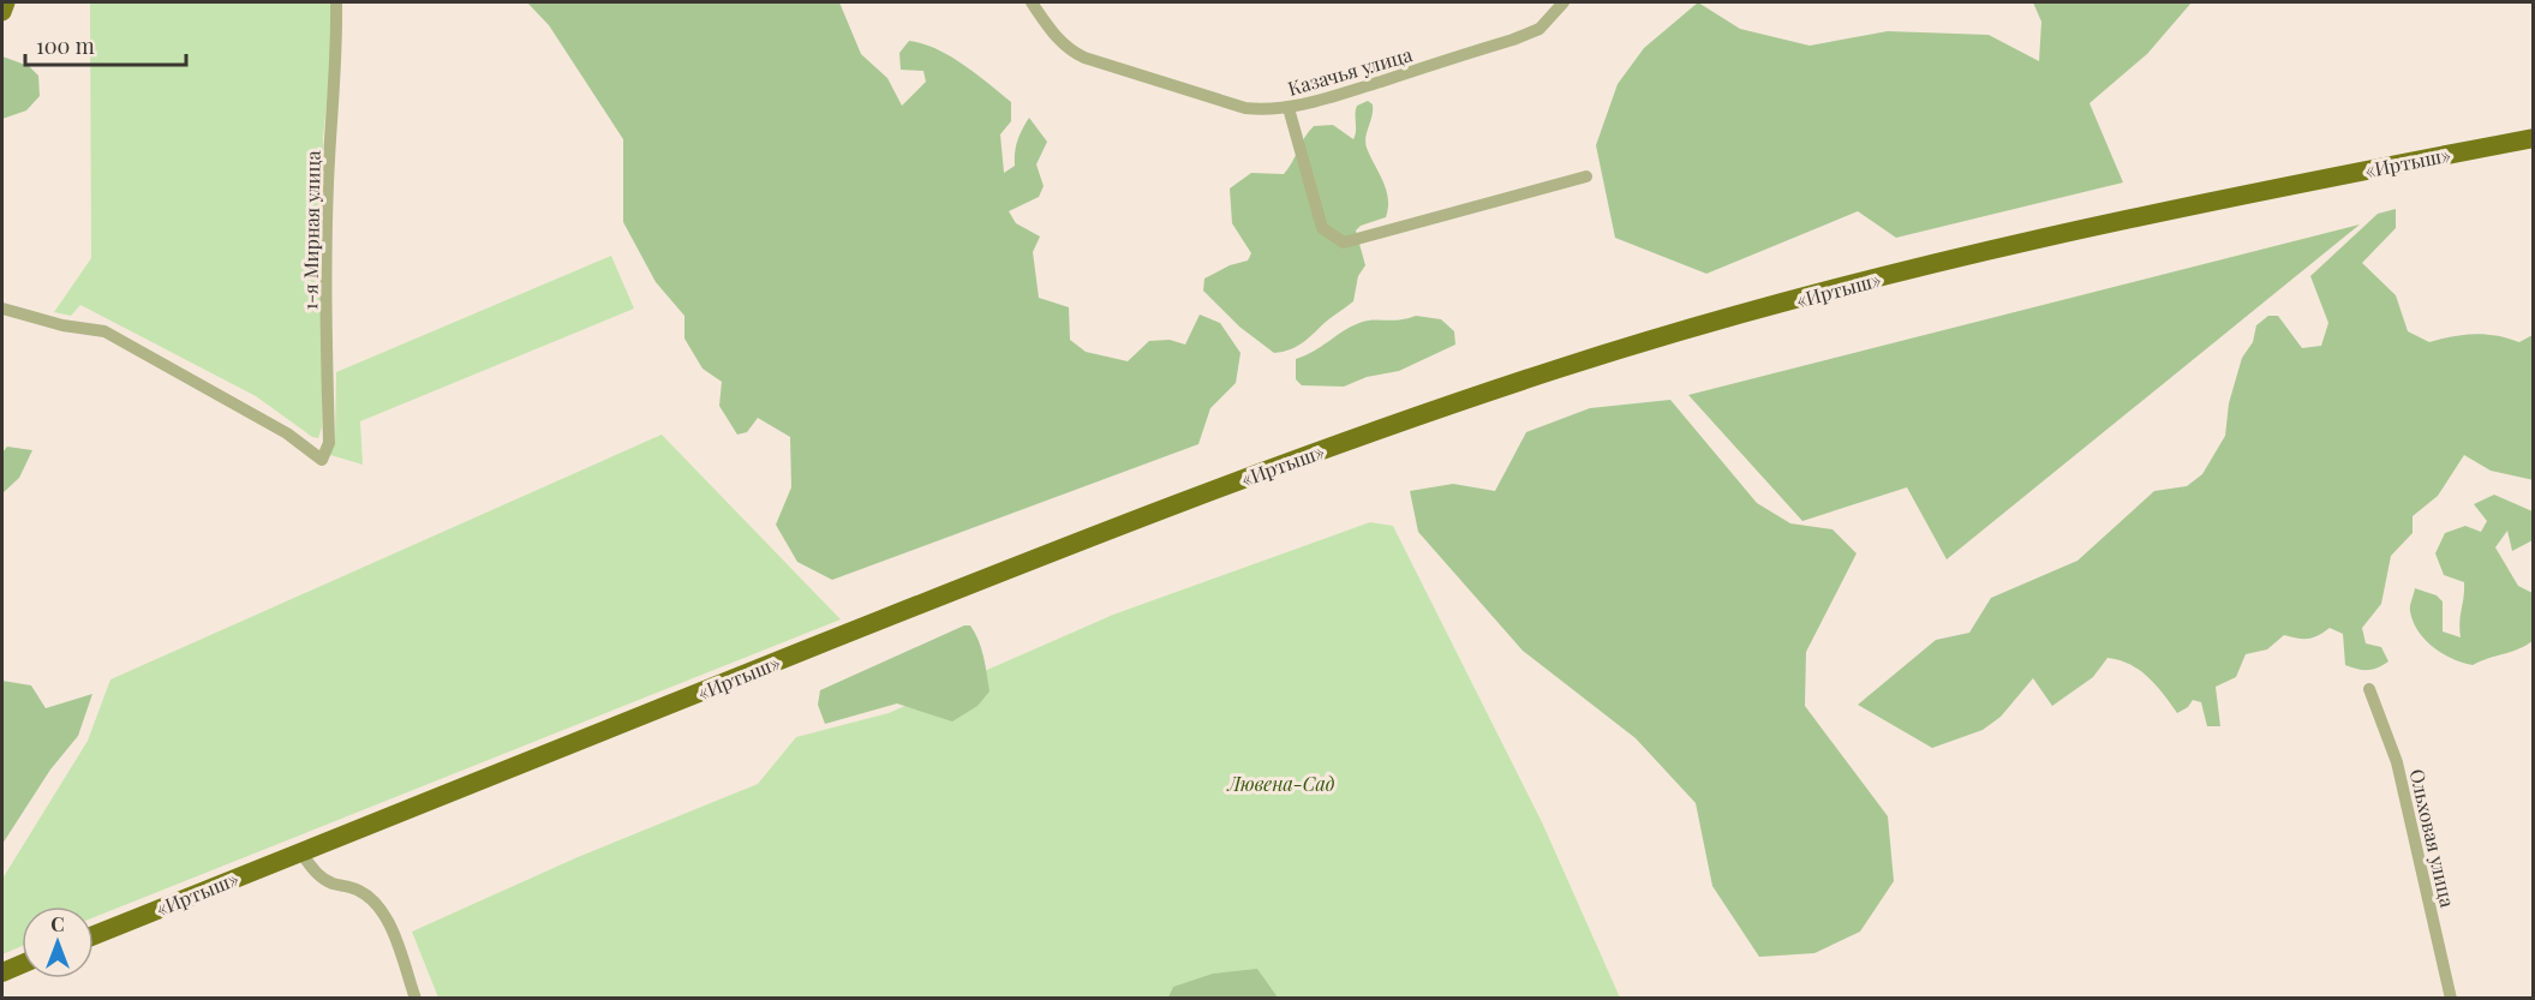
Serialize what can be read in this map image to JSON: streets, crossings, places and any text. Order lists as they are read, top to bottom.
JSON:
{
  "streets": {
    "highway": ["«Иртыш»"],
    "street": ["Казачья улица", "1-я Мирная улица", "Ольховая улица"]
  },
  "parks": ["Лювена-Сад"],
  "scale_bar": "100 m",
  "north": "top"
}
